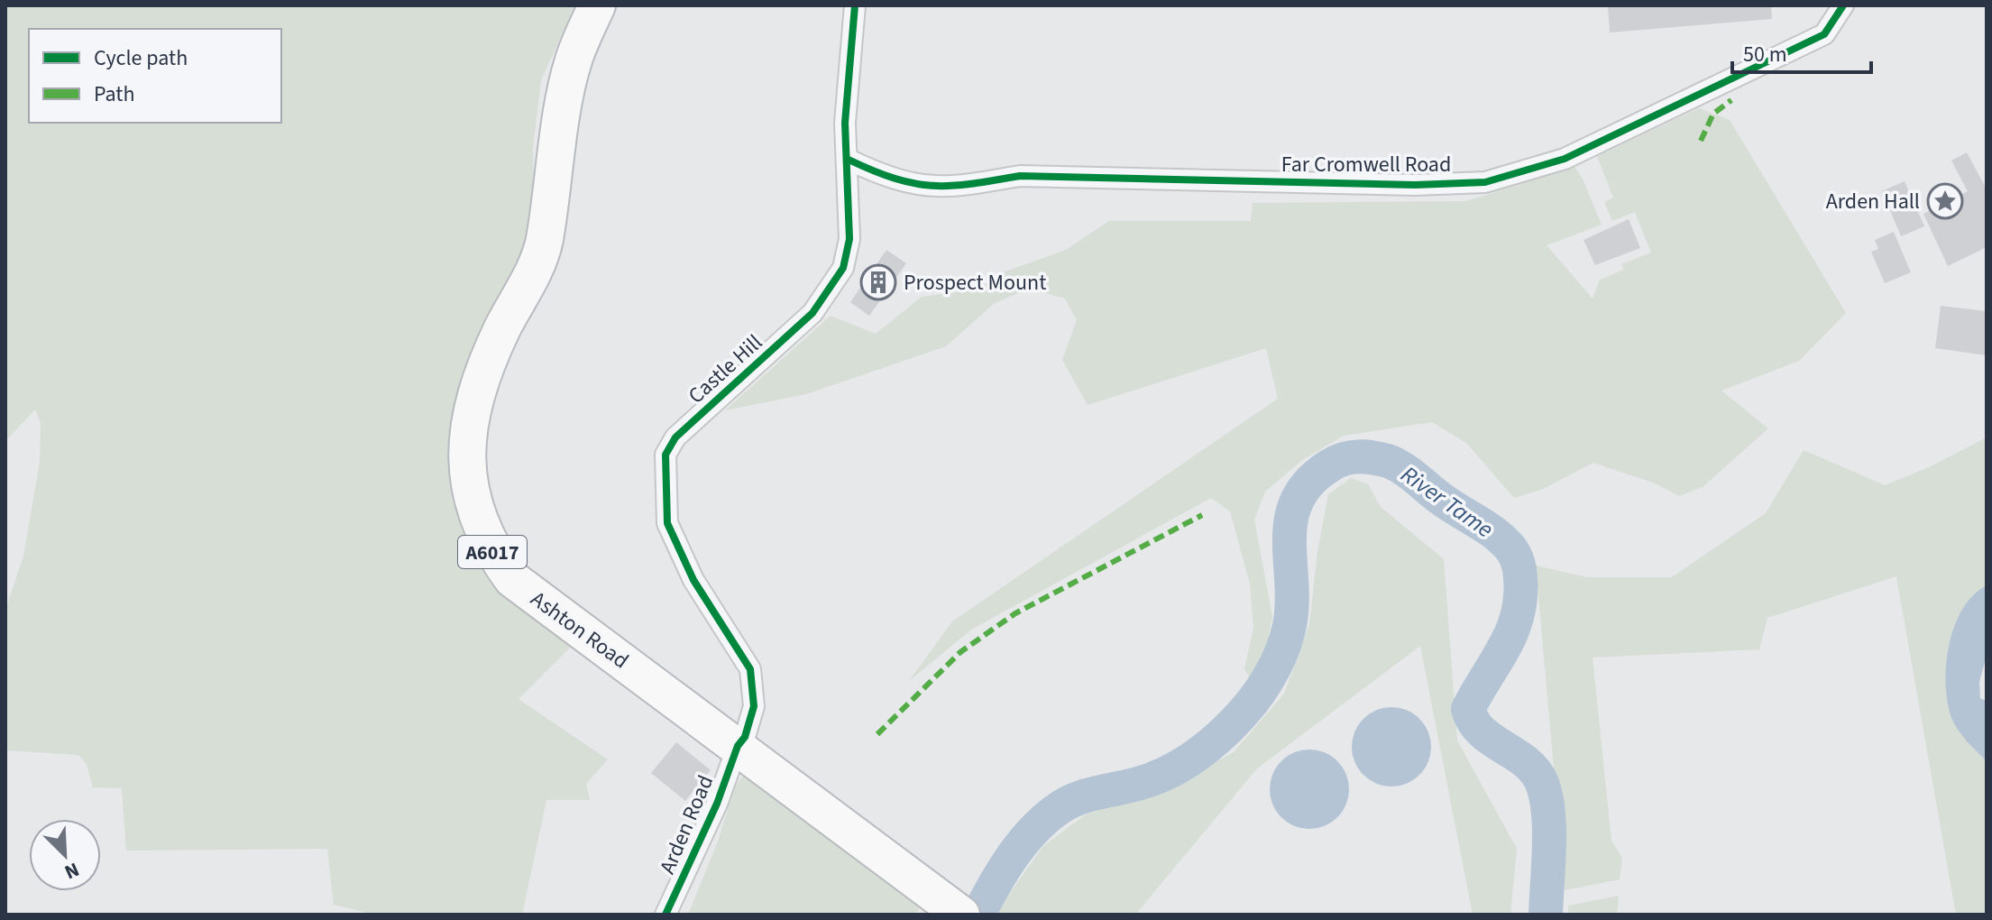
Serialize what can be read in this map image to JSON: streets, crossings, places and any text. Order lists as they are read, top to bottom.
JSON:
{
  "streets": {
    "highway": ["A6017", "Ashton Road"],
    "street": ["Far Cromwell Road", "Castle Hill", "Arden Road"]
  },
  "crossings": [
    ["Far Cromwell Road", "Castle Hill"],
    ["Castle Hill", "Ashton Road"],
    ["Castle Hill", "Arden Road"],
    ["Ashton Road", "Arden Road"]
  ],
  "water": ["River Tame"],
  "places": {
    "place": ["Arden Hall"],
    "building": ["Prospect Mount"]
  },
  "legend": ["Cycle path", "Path"],
  "scale_bar": "50 m",
  "north": "bottom right"
}
